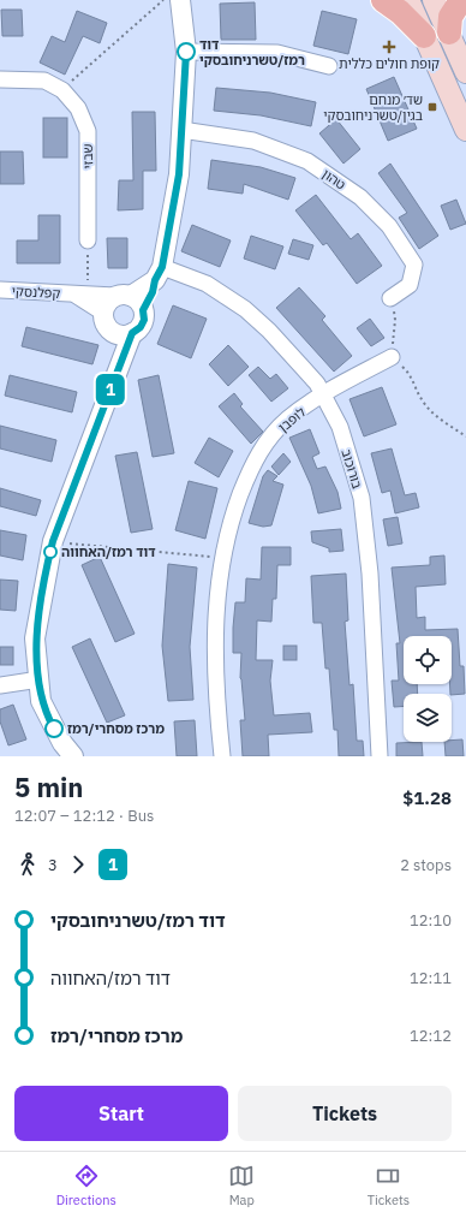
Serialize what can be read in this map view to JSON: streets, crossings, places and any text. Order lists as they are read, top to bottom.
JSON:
{
  "streets": {
    "street": [
      "שבזי",
      "טהון",
      "קפלנסקי",
      "לופבן",
      "בורוכוב"
    ]
  },
  "crossings": [
    ["לופבן", "בורוכוב"]
  ],
  "places": {
    "health": ["קופת חולים כללית"],
    "other": ["דוד רמז/טשרניחובסקי", "דוד רמז/האחווה", "מרכז מסחרי/רמז"],
    "transit": ["שד׳ מנחם בגין/טשרניחובסקי"]
  },
  "lines": ["bus line 1"],
  "page": {
    "on_map": "1",
    "heading": ["5 min", "12:07 – 12:12 · Bus", "$1.28"],
    "legs": ["3", "1", "2 stops"],
    "list": [
      {
        "name": "דוד רמז/טשרניחובסקי",
        "value": "12:10"
      },
      {
        "name": "דוד רמז/האחווה",
        "value": "12:11"
      },
      {
        "name": "מרכז מסחרי/רמז",
        "value": "12:12"
      }
    ],
    "buttons": ["Start", "Tickets"],
    "tabs": ["Directions", "Map", "Tickets"]
  }
}
